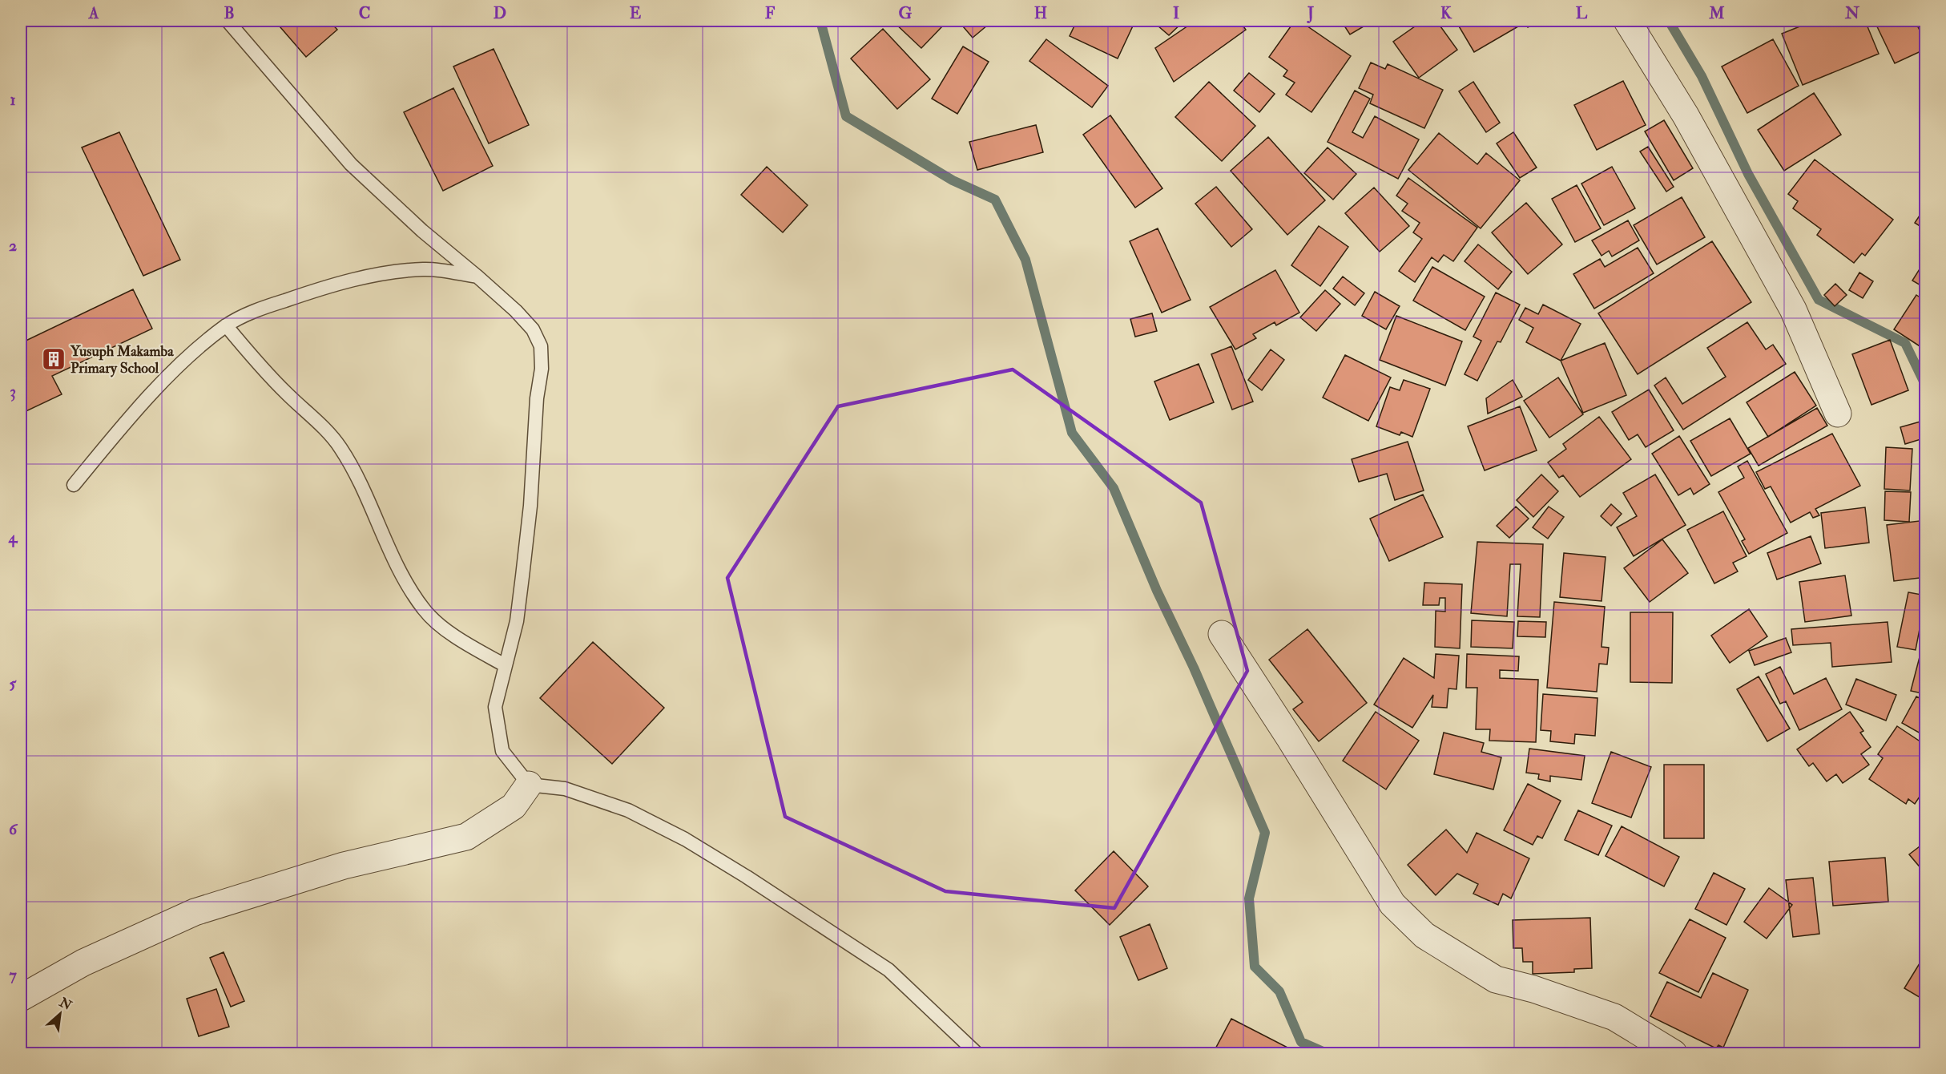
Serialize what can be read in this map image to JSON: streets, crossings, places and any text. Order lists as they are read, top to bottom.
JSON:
{
  "places": {
    "building": ["Yusuph Makamba Primary School"]
  },
  "north": "top right",
  "grid": {
    "columns": [
      "A",
      "B",
      "C",
      "D",
      "E",
      "F",
      "G",
      "H",
      "I",
      "J",
      "K",
      "L",
      "M",
      "N"
    ],
    "rows": [
      "1",
      "2",
      "3",
      "4",
      "5",
      "6",
      "7"
    ]
  }
}
